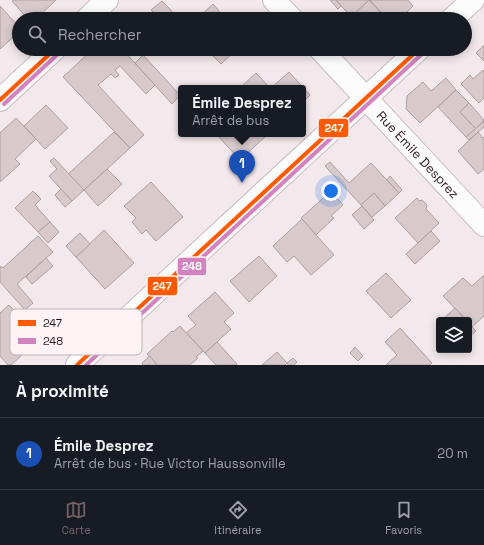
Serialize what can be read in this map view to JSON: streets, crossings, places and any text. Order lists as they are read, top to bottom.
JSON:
{
  "streets": {
    "street": ["Rue Émile Desprez"]
  },
  "lines": ["transit line 247", "transit line 248"],
  "legend": ["247", "248"],
  "page": {
    "search": "Rechercher",
    "popup": ["Émile Desprez", "Arrêt de bus"],
    "pins": "1",
    "heading": "À proximité",
    "list": [
      {
        "mark": "1",
        "name": "Émile Desprez",
        "note": "Arrêt de bus · Rue Victor Haussonville",
        "value": "20 m"
      }
    ],
    "nav": ["Carte", "Itinéraire", "Favoris"]
  }
}
